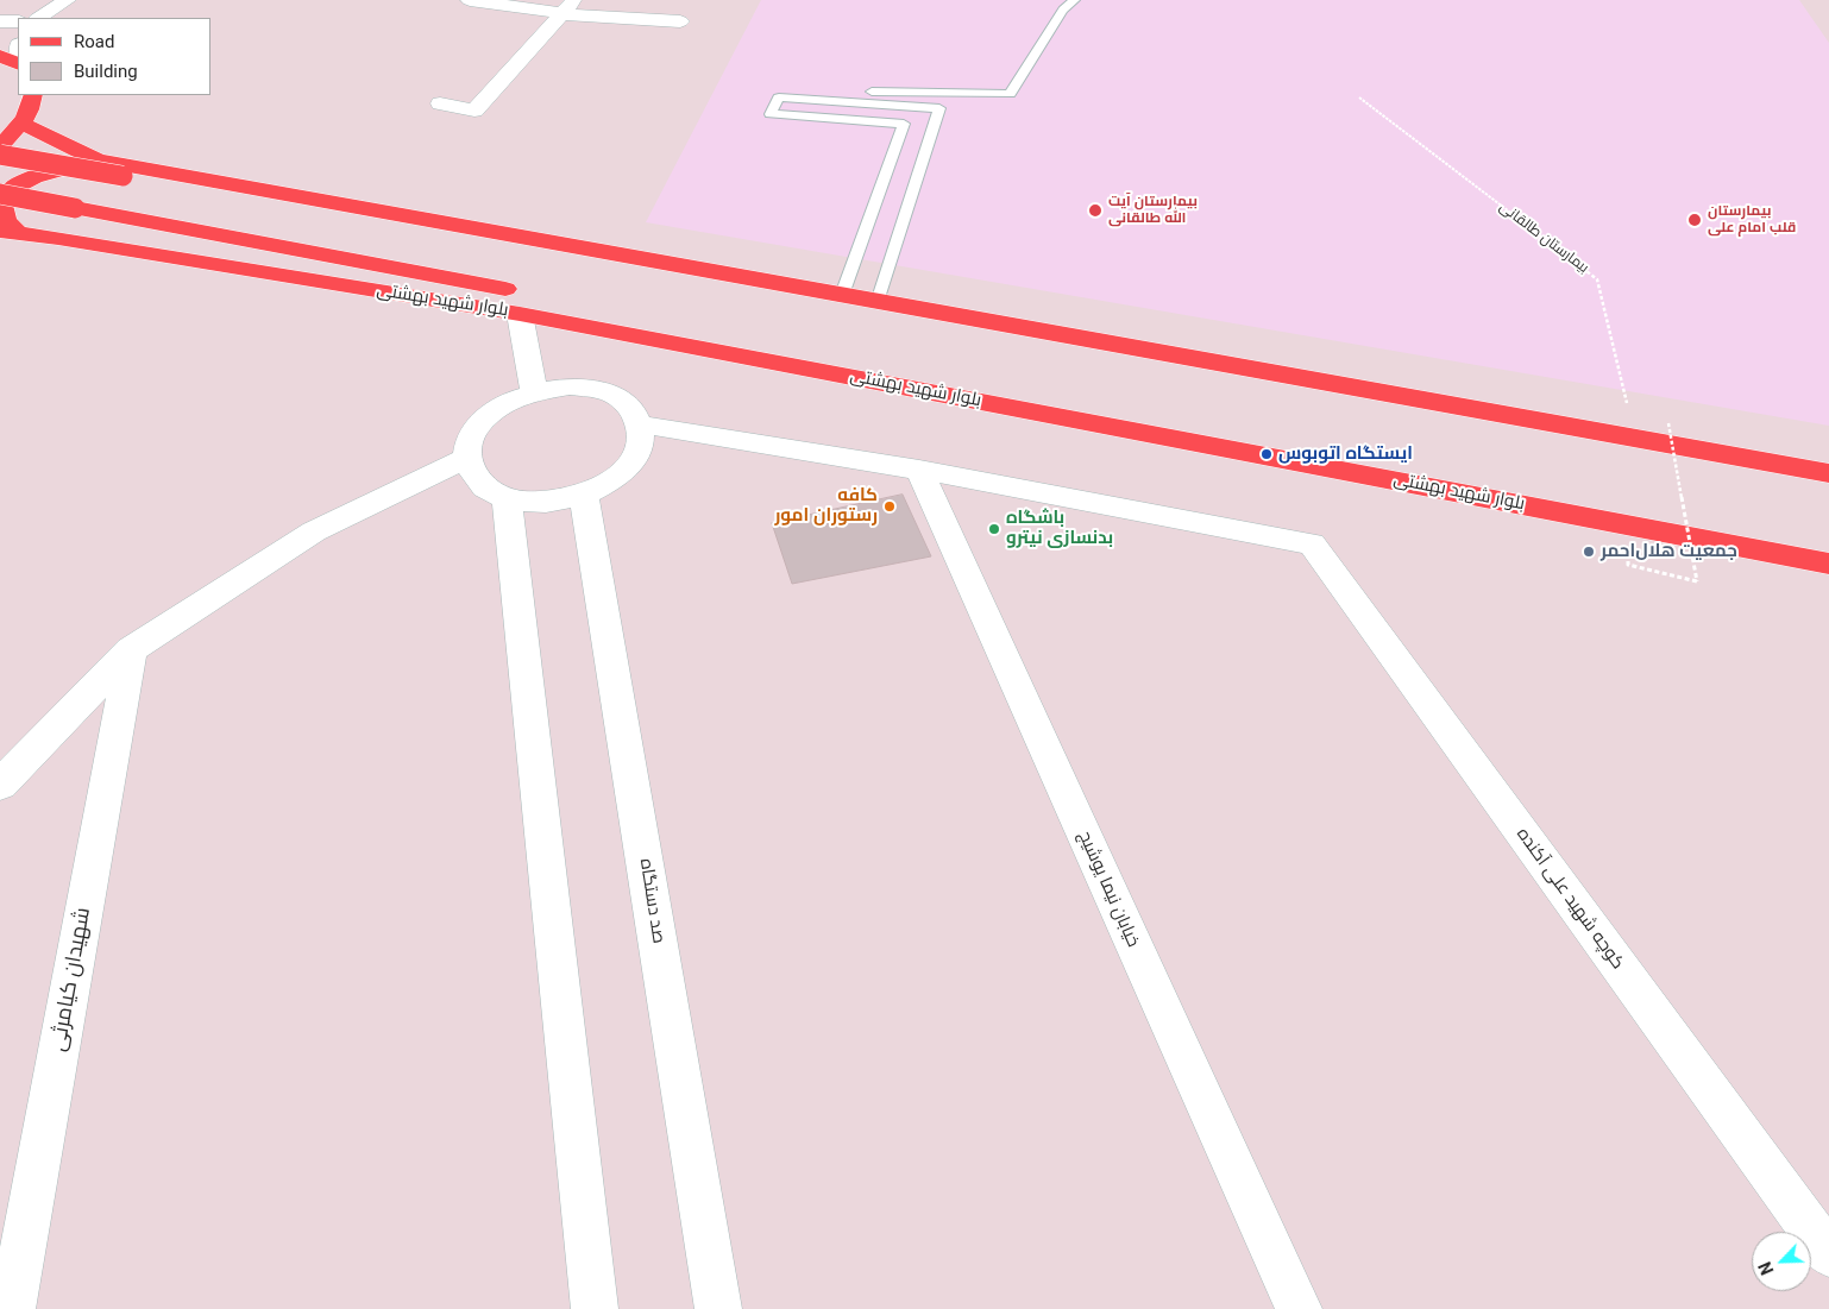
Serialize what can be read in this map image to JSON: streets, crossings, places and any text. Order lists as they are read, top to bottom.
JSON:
{
  "streets": {
    "main road": ["بلوار شهید بهشتی"],
    "street": [
      "خیابان نیما یوشیج",
      "کوچه شهید علی آکنده",
      "صد دستگاه",
      "شهیدان کیامرثی"
    ],
    "path": ["بیمارستان طالقانی"]
  },
  "crossings": [
    ["خیابان نیما یوشیج", "کوچه شهید علی آکنده"]
  ],
  "places": [
    "بیمارستان آیت الله طالقانی",
    "بیمارستان قلب امام علی",
    "ایستگاه اتوبوس",
    "کافه رستوران امور",
    "باشگاه بدنسازی نیترو",
    "جمعیت هلال‌احمر"
  ],
  "legend": ["Road", "Building"],
  "north": "bottom left"
}
